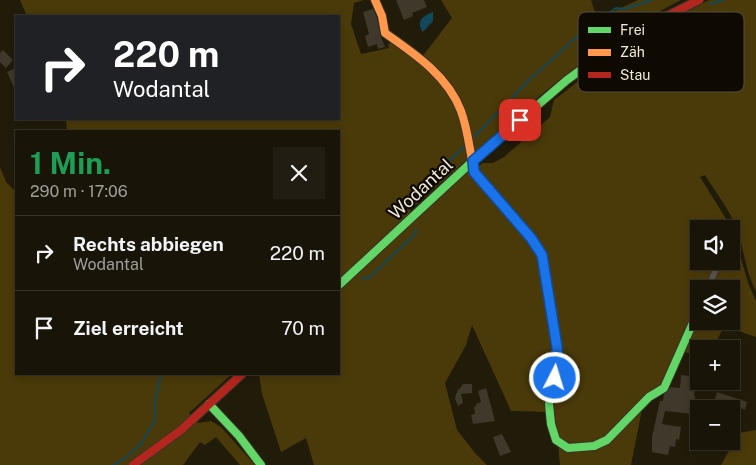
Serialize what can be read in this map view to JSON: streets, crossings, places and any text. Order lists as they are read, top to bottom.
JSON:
{
  "streets": {
    "street": ["Wodantal"]
  },
  "legend": ["Frei", "Zäh", "Stau"],
  "page": {
    "turn": ["220 m", "Wodantal"],
    "heading": ["1 Min.", "290 m · 17:06"],
    "list": [
      {
        "name": "Rechts abbiegen",
        "note": "Wodantal",
        "value": "220 m"
      },
      {
        "name": "Ziel erreicht",
        "value": "70 m"
      }
    ],
    "map_buttons": ["+", "−"]
  }
}
